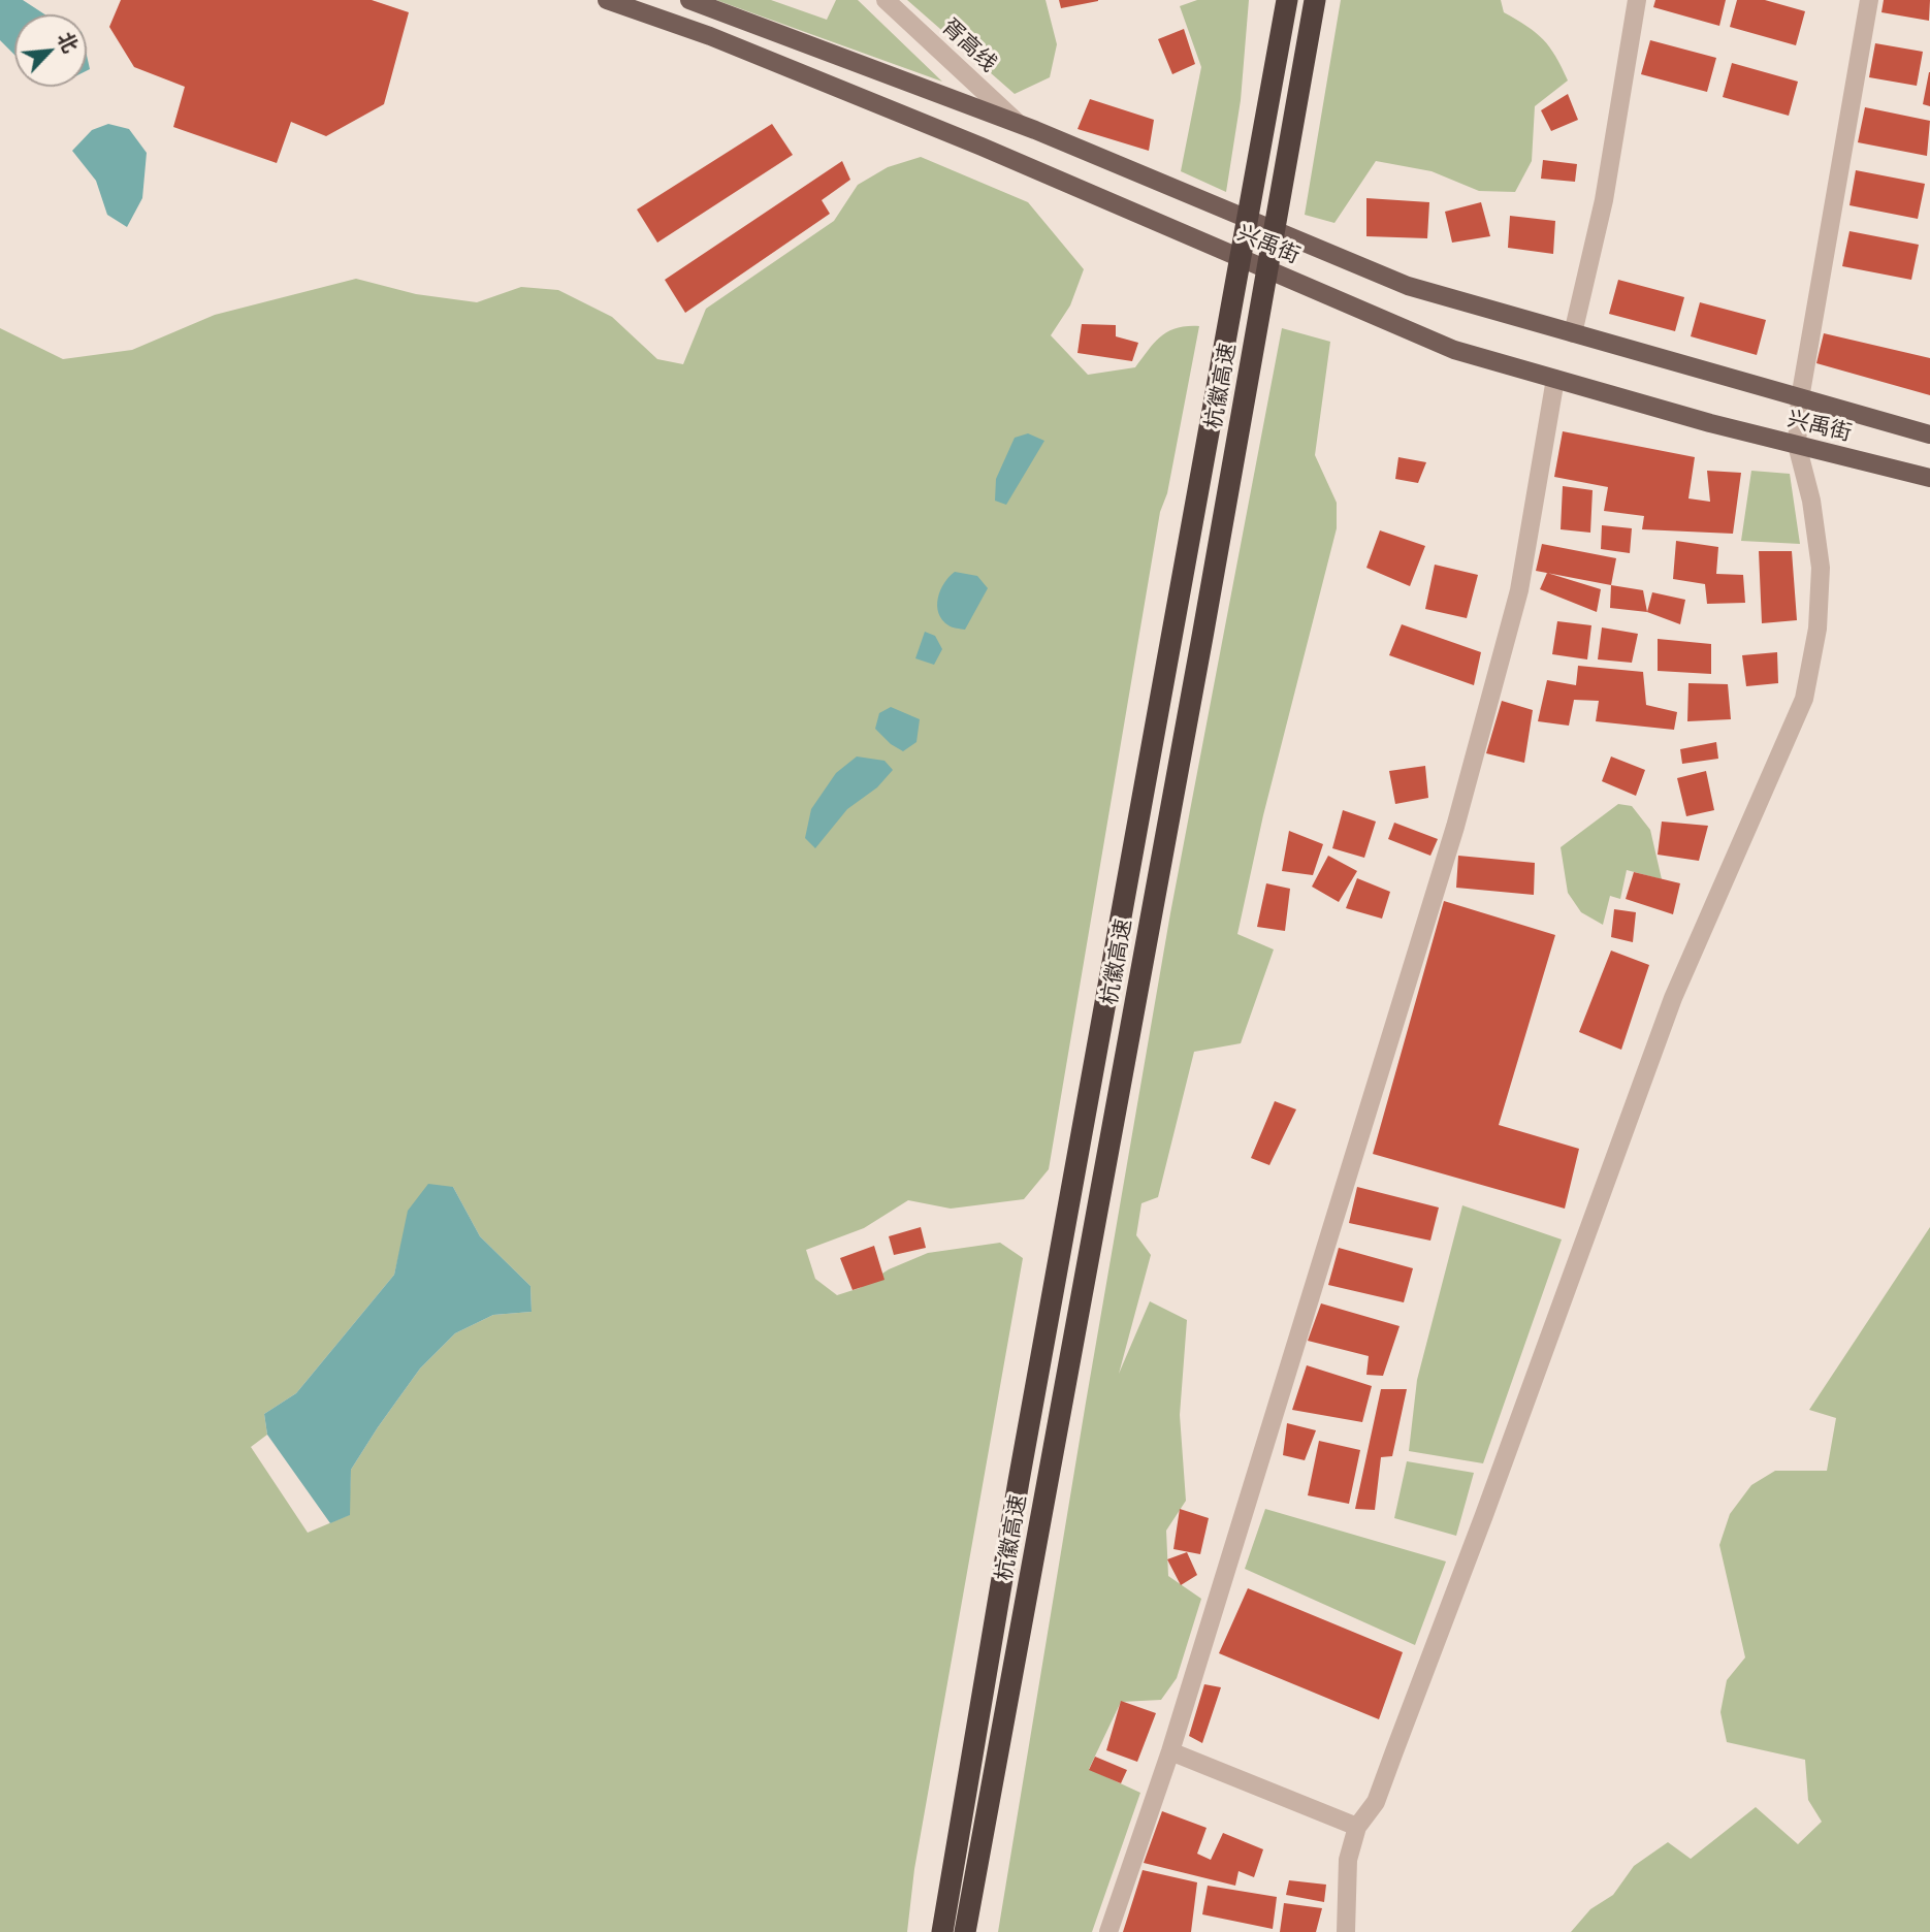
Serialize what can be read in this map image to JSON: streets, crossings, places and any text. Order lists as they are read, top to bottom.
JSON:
{
  "streets": {
    "highway": ["杭徽高速"],
    "main road": ["兴禹街"],
    "street": ["胥高线"]
  },
  "crossings": [
    ["胥高线", "兴禹街"]
  ],
  "north": "top right"
}
